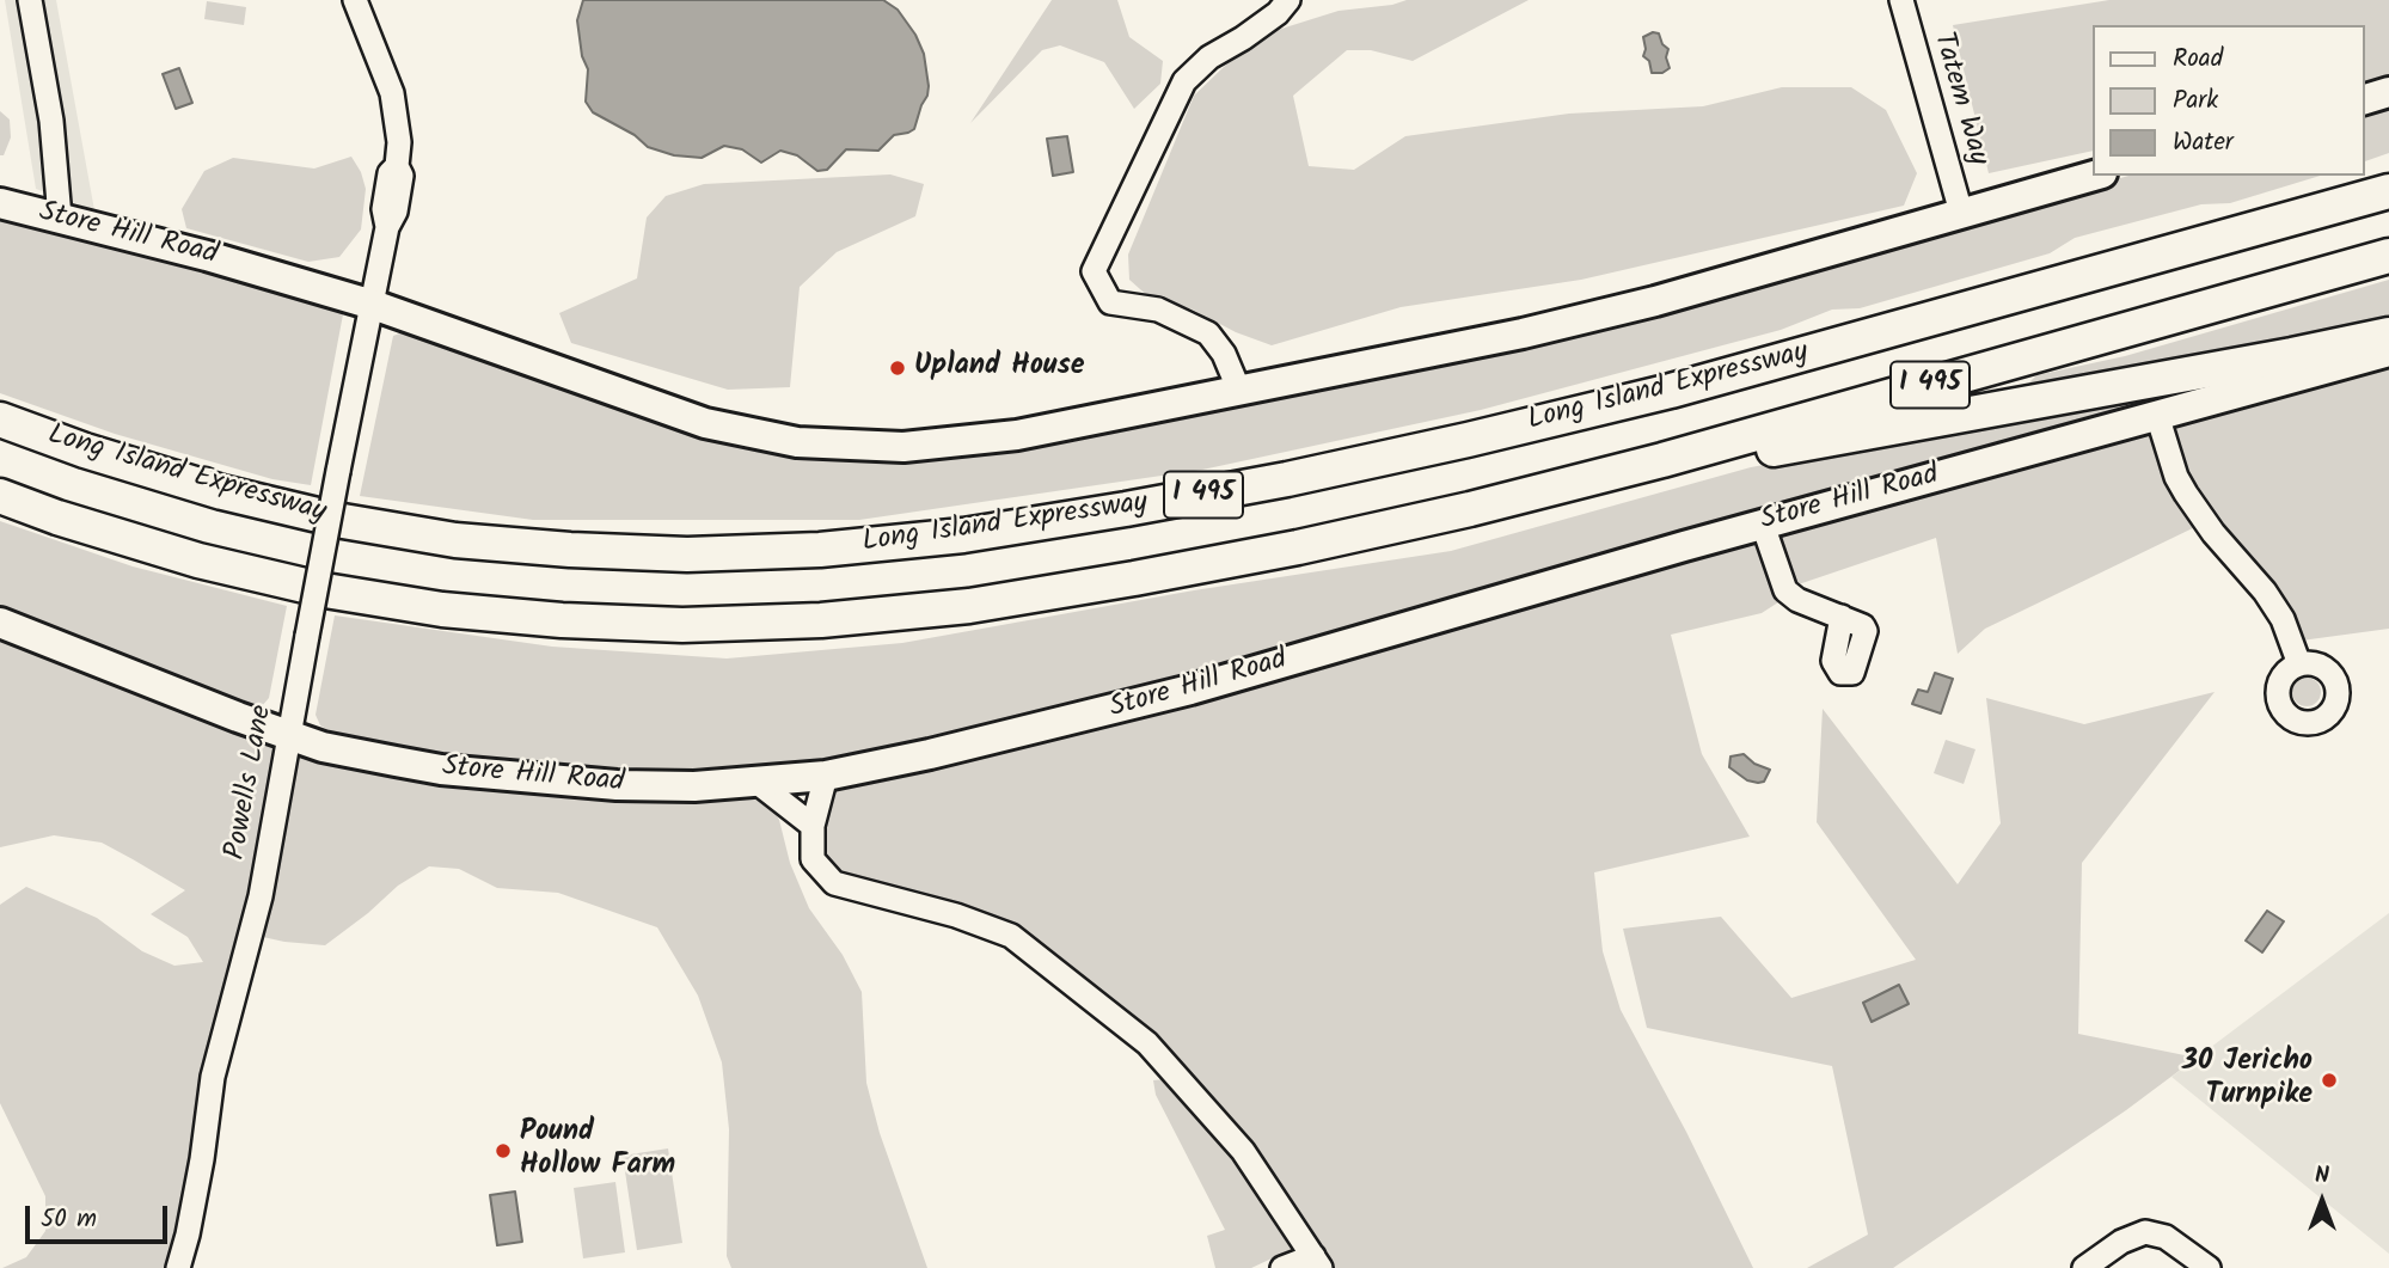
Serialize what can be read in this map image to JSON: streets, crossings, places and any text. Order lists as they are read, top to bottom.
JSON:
{
  "streets": {
    "highway": ["I 495", "Long Island Expressway"],
    "main road": ["Store Hill Road"],
    "street": ["Tatem Way", "Powells Lane"]
  },
  "crossings": [
    ["Tatem Way", "Store Hill Road"],
    ["Store Hill Road", "Powells Lane"]
  ],
  "places": ["Upland House", "30 Jericho Turnpike", "Pound Hollow Farm"],
  "legend": ["Road", "Park", "Water"],
  "scale_bar": "50 m",
  "north": "top"
}
